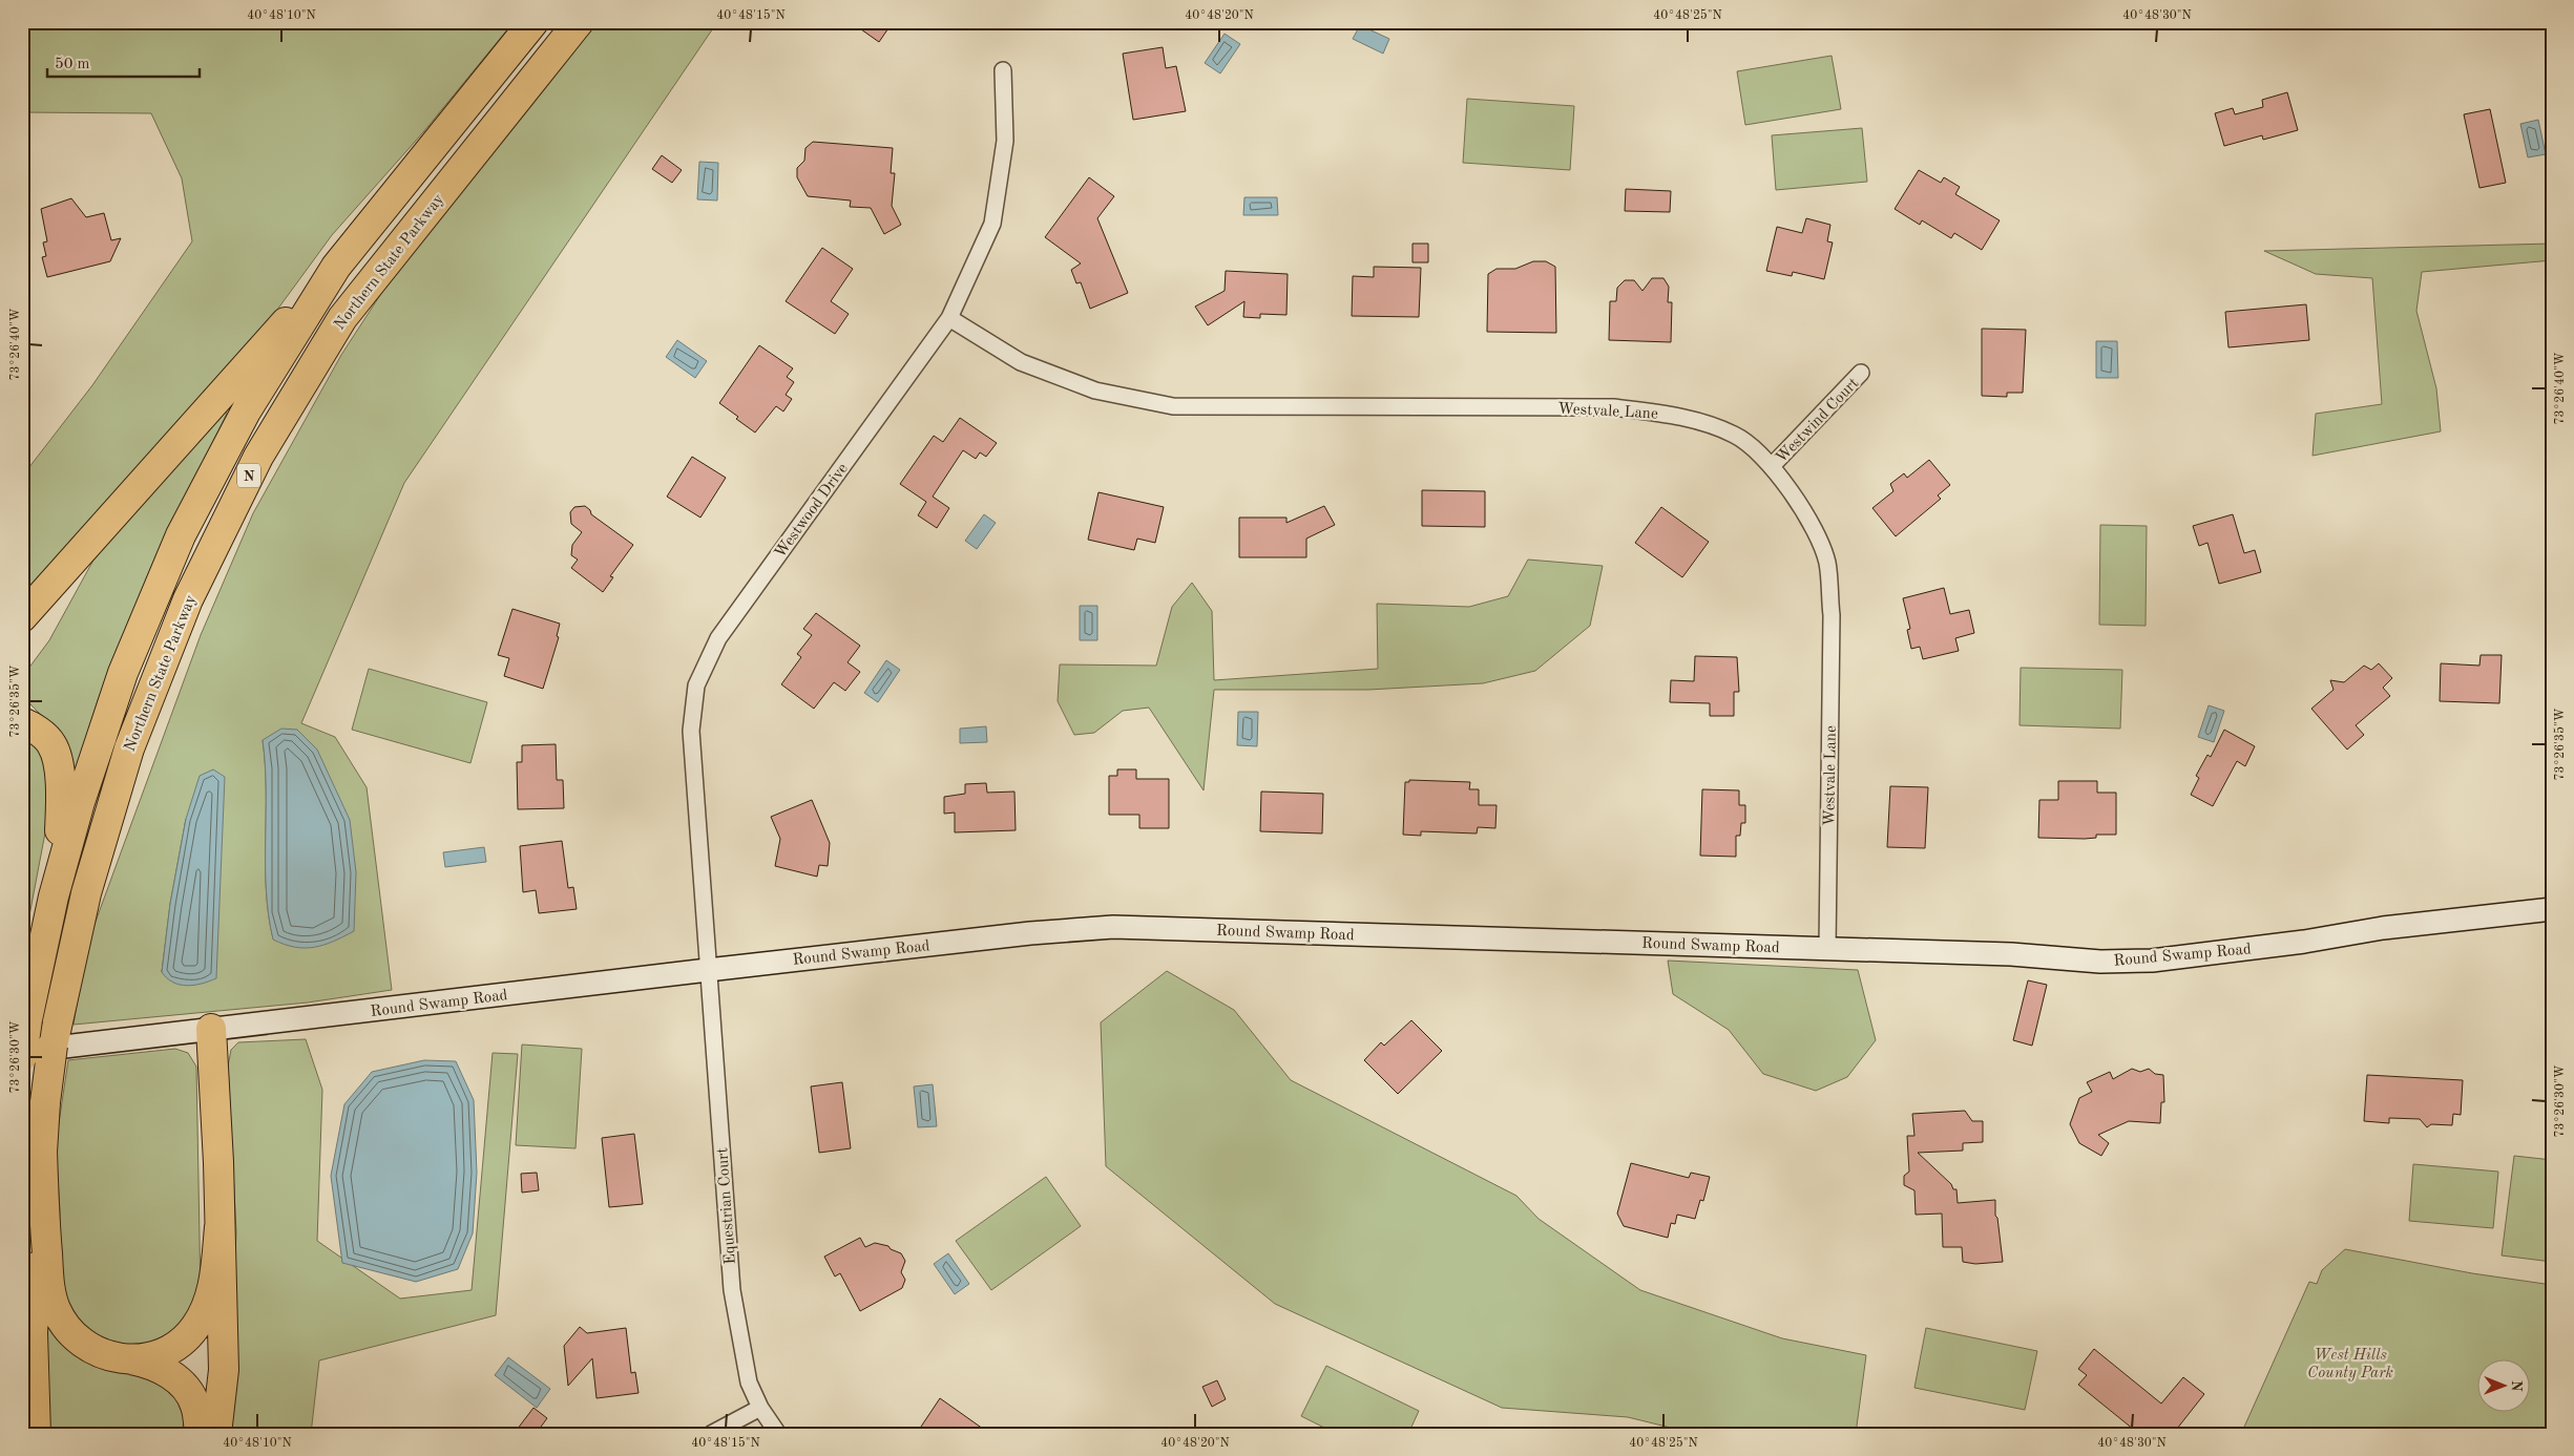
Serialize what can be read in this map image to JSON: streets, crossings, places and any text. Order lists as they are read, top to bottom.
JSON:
{
  "streets": {
    "highway": ["Northern State Parkway", "N"],
    "street": [
      "Westvale Lane",
      "Westwind Court",
      "Westwood Drive",
      "Round Swamp Road",
      "Equestrian Court"
    ]
  },
  "crossings": [
    ["Northern State Parkway", "Round Swamp Road"],
    ["Westvale Lane", "Westwind Court"],
    ["Westvale Lane", "Westwood Drive"],
    ["Westvale Lane", "Round Swamp Road"],
    ["Westwood Drive", "Round Swamp Road"],
    ["Westwood Drive", "Equestrian Court"],
    ["Round Swamp Road", "Equestrian Court"]
  ],
  "parks": ["West Hills County Park"],
  "scale_bar": "50 m",
  "north": "right",
  "coordinates": [
    "40°48'10\"N",
    "40°48'15\"N",
    "40°48'20\"N",
    "40°48'25\"N",
    "40°48'30\"N",
    "73°26'40\"W",
    "73°26'35\"W",
    "73°26'30\"W"
  ]
}
